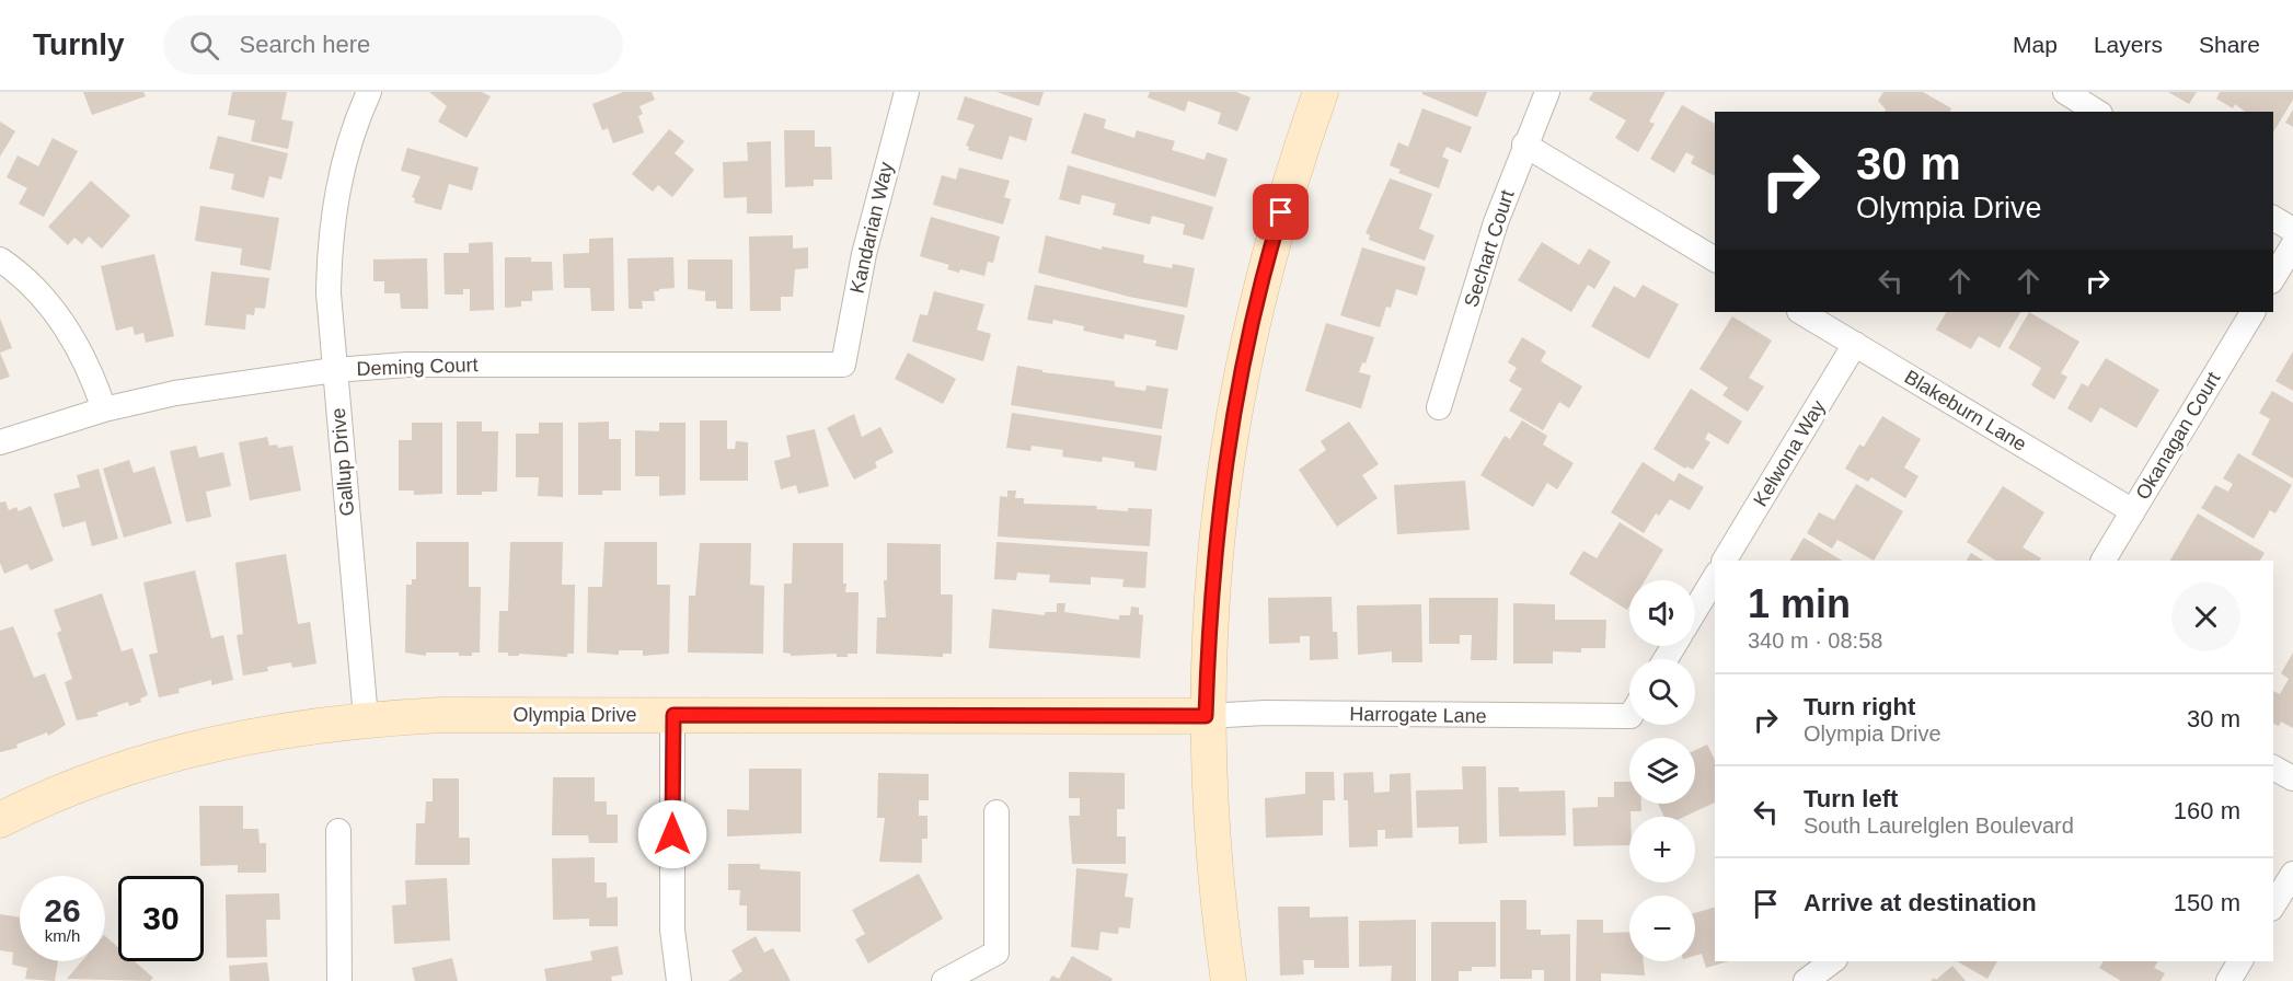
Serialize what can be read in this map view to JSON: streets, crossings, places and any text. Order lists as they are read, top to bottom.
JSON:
{
  "streets": {
    "street": [
      "Kandarian Way",
      "Sechart Court",
      "Deming Court",
      "Blakeburn Lane",
      "Okanagan Court",
      "Kelwona Way",
      "Gallup Drive",
      "Olympia Drive",
      "Harrogate Lane"
    ]
  },
  "crossings": [
    ["Kandarian Way", "Deming Court"],
    ["Deming Court", "Gallup Drive"],
    ["Blakeburn Lane", "Okanagan Court"],
    ["Blakeburn Lane", "Kelwona Way"],
    ["Gallup Drive", "Olympia Drive"],
    ["Olympia Drive", "Harrogate Lane"]
  ],
  "page": {
    "header": "Turnly",
    "search": "Search here",
    "nav": ["Map", "Layers", "Share"],
    "turn": ["30 m", "Olympia Drive"],
    "heading": ["1 min", "340 m · 08:58"],
    "map_buttons": ["+", "−"],
    "list": [
      {
        "name": "Turn right",
        "note": "Olympia Drive",
        "value": "30 m"
      },
      {
        "name": "Turn left",
        "note": "South Laurelglen Boulevard",
        "value": "160 m"
      },
      {
        "name": "Arrive at destination",
        "value": "150 m"
      }
    ],
    "speed": "26 km/h",
    "limit": "30"
  }
}
